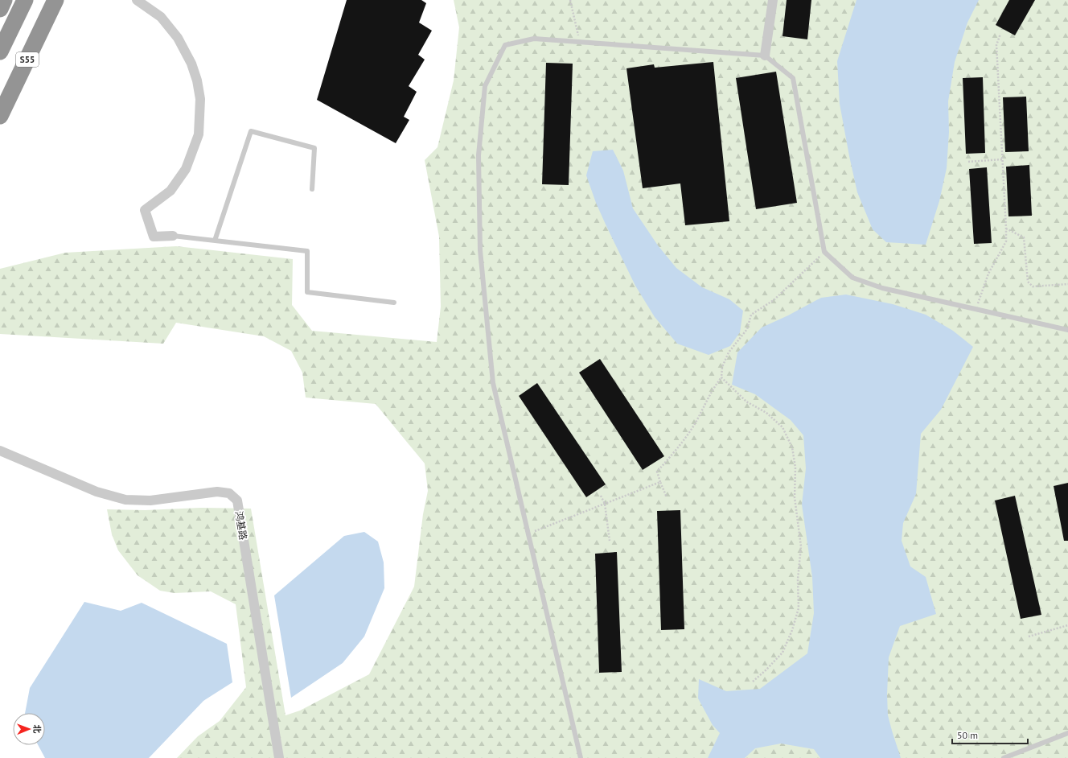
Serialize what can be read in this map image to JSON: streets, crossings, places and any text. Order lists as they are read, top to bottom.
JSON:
{
  "streets": {
    "highway": ["S55"],
    "street": ["鸿基路"]
  },
  "scale_bar": "50 m",
  "north": "right"
}
